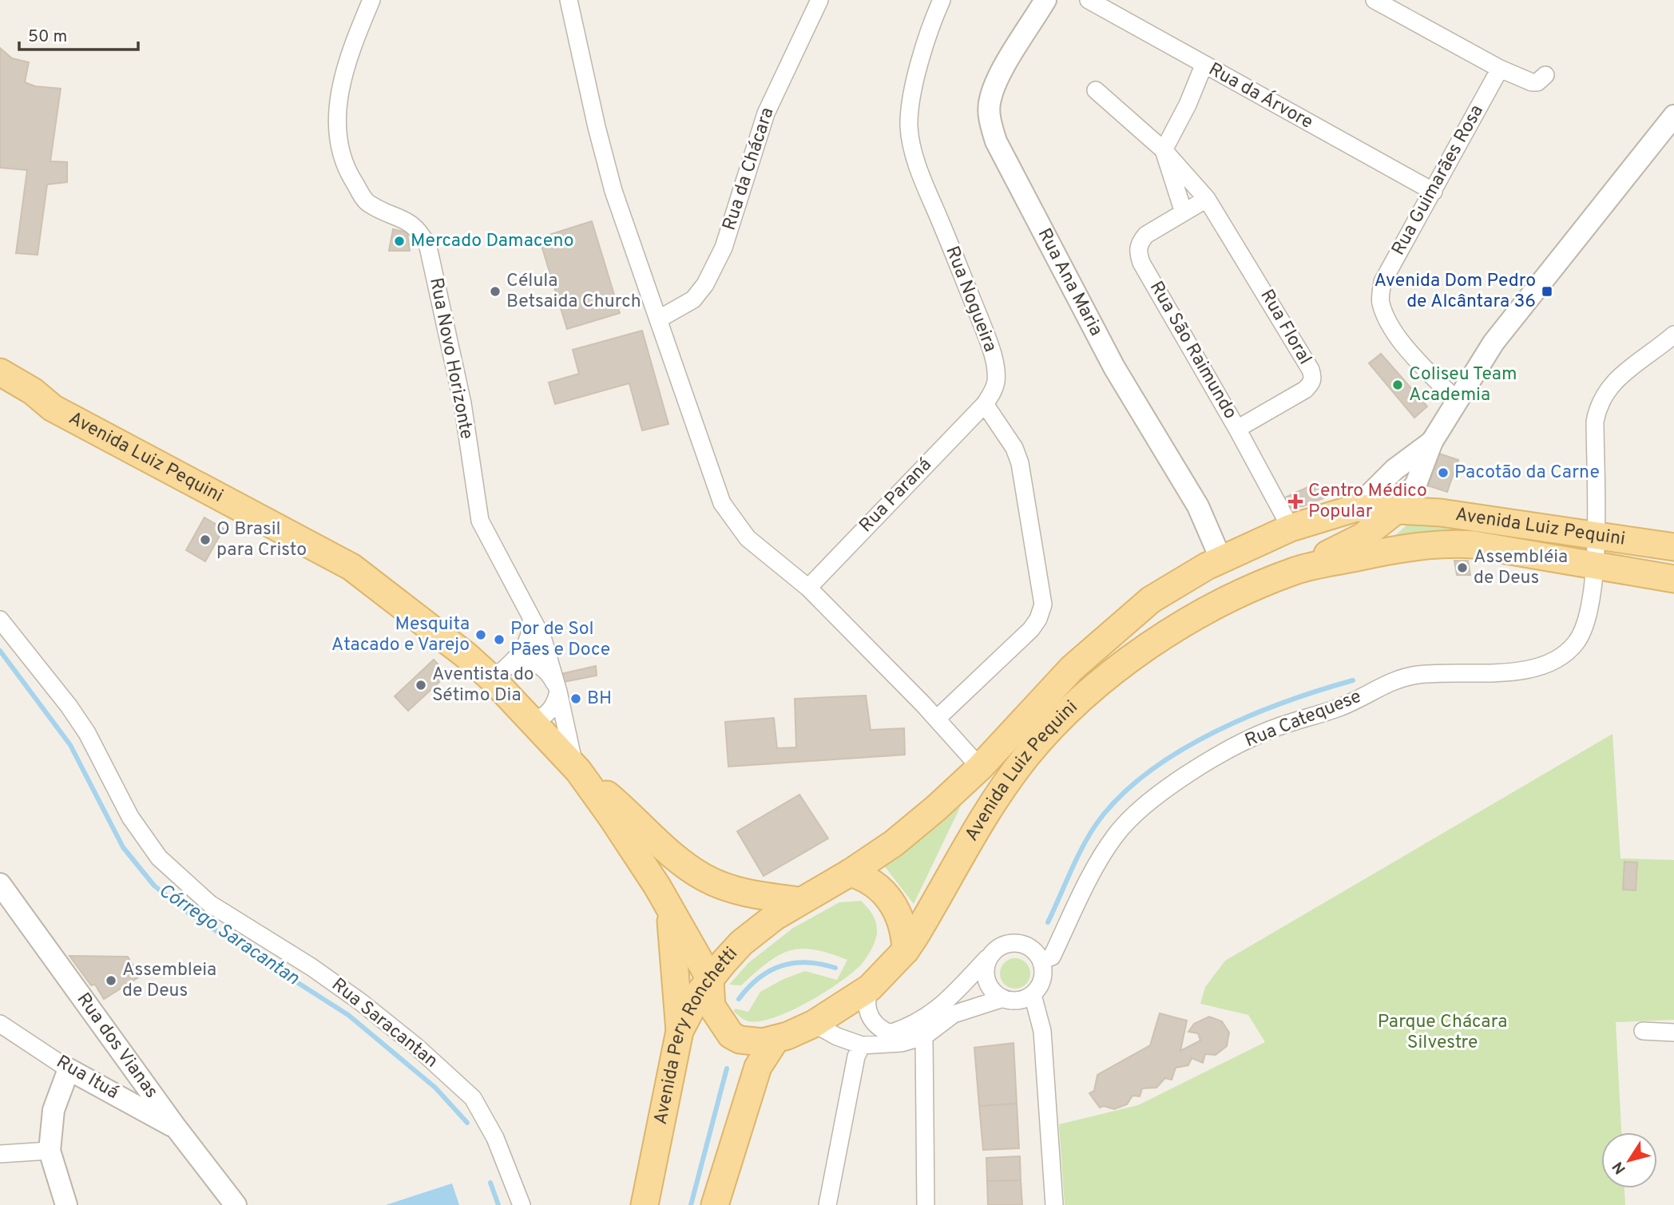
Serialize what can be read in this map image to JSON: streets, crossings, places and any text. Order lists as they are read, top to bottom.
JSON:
{
  "streets": {
    "main road": ["Avenida Luiz Pequini", "Avenida Pery Ronchetti"],
    "street": [
      "Rua da Árvore",
      "Rua da Chácara",
      "Rua Guimarães Rosa",
      "Rua Ana Maria",
      "Rua Nogueira",
      "Rua Floral",
      "Rua São Raimundo",
      "Rua Novo Horizonte",
      "Rua Paraná",
      "Rua Catequese",
      "Rua Saracantan",
      "Rua dos Vianas",
      "Rua Ituá"
    ]
  },
  "crossings": [
    ["Rua da Árvore", "Rua Guimarães Rosa"],
    ["Rua Ana Maria", "Avenida Luiz Pequini"],
    ["Rua Nogueira", "Rua Paraná"],
    ["Rua Floral", "Rua São Raimundo"],
    ["Rua São Raimundo", "Avenida Luiz Pequini"],
    ["Rua Novo Horizonte", "Avenida Luiz Pequini"],
    ["Avenida Luiz Pequini", "Rua Catequese"],
    ["Avenida Luiz Pequini", "Avenida Pery Ronchetti"],
    ["Rua dos Vianas", "Rua Ituá"]
  ],
  "water": ["Córrego Saracantan"],
  "parks": ["Parque Chácara Silvestre"],
  "places": {
    "other": [
      "Mercado Damaceno",
      "Célula Betsaida Church",
      "Coliseu Team Academia",
      "Pacotão da Carne",
      "O Brasil para Cristo",
      "Assembléia de Deus",
      "Mesquita Atacado e Varejo",
      "Por de Sol Pães e Doce",
      "Aventista do Sétimo Dia",
      "BH",
      "Assembleia de Deus"
    ],
    "transit": ["Avenida Dom Pedro de Alcântara 36"],
    "health": ["Centro Médico Popular"]
  },
  "scale_bar": "50 m",
  "north": "bottom left"
}
